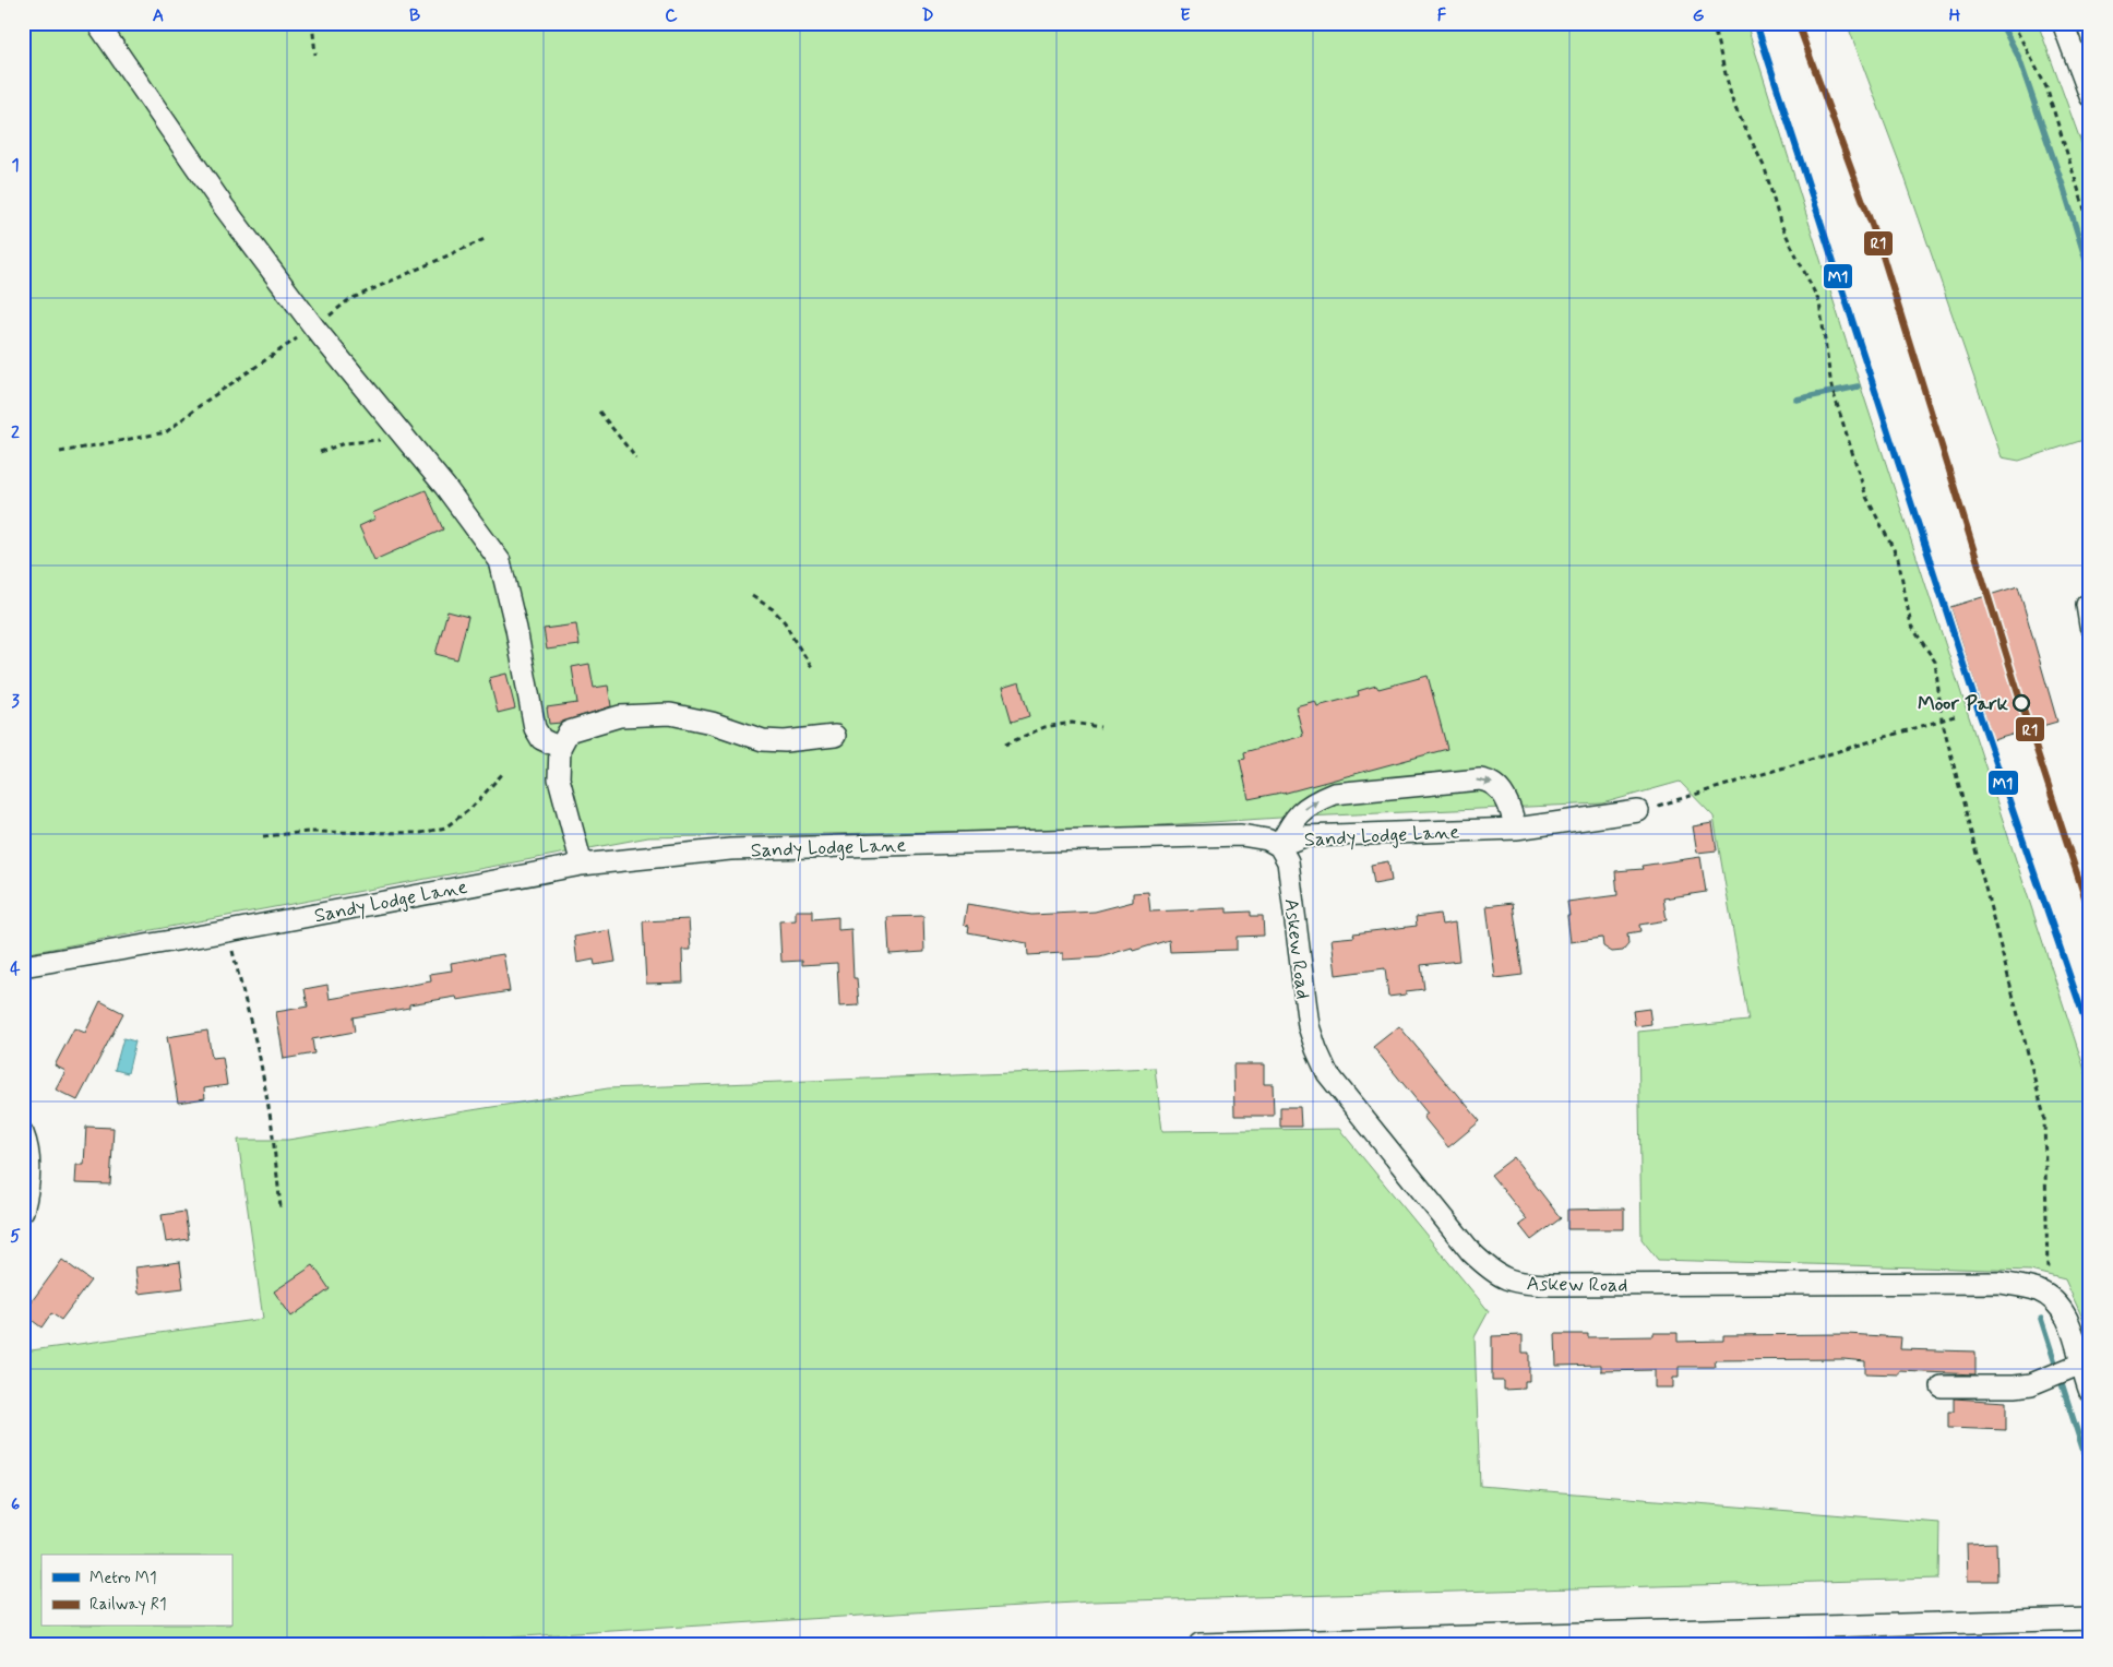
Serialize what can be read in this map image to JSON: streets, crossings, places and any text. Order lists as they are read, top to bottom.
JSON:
{
  "streets": {
    "street": ["Sandy Lodge Lane", "Askew Road"]
  },
  "crossings": [
    ["Sandy Lodge Lane", "Askew Road"]
  ],
  "places": ["Moor Park"],
  "lines": ["metro line M1", "rail line R1"],
  "legend": ["Metro M1", "Railway R1"],
  "grid": {
    "columns": [
      "A",
      "B",
      "C",
      "D",
      "E",
      "F",
      "G",
      "H"
    ],
    "rows": [
      "1",
      "2",
      "3",
      "4",
      "5",
      "6"
    ]
  }
}
